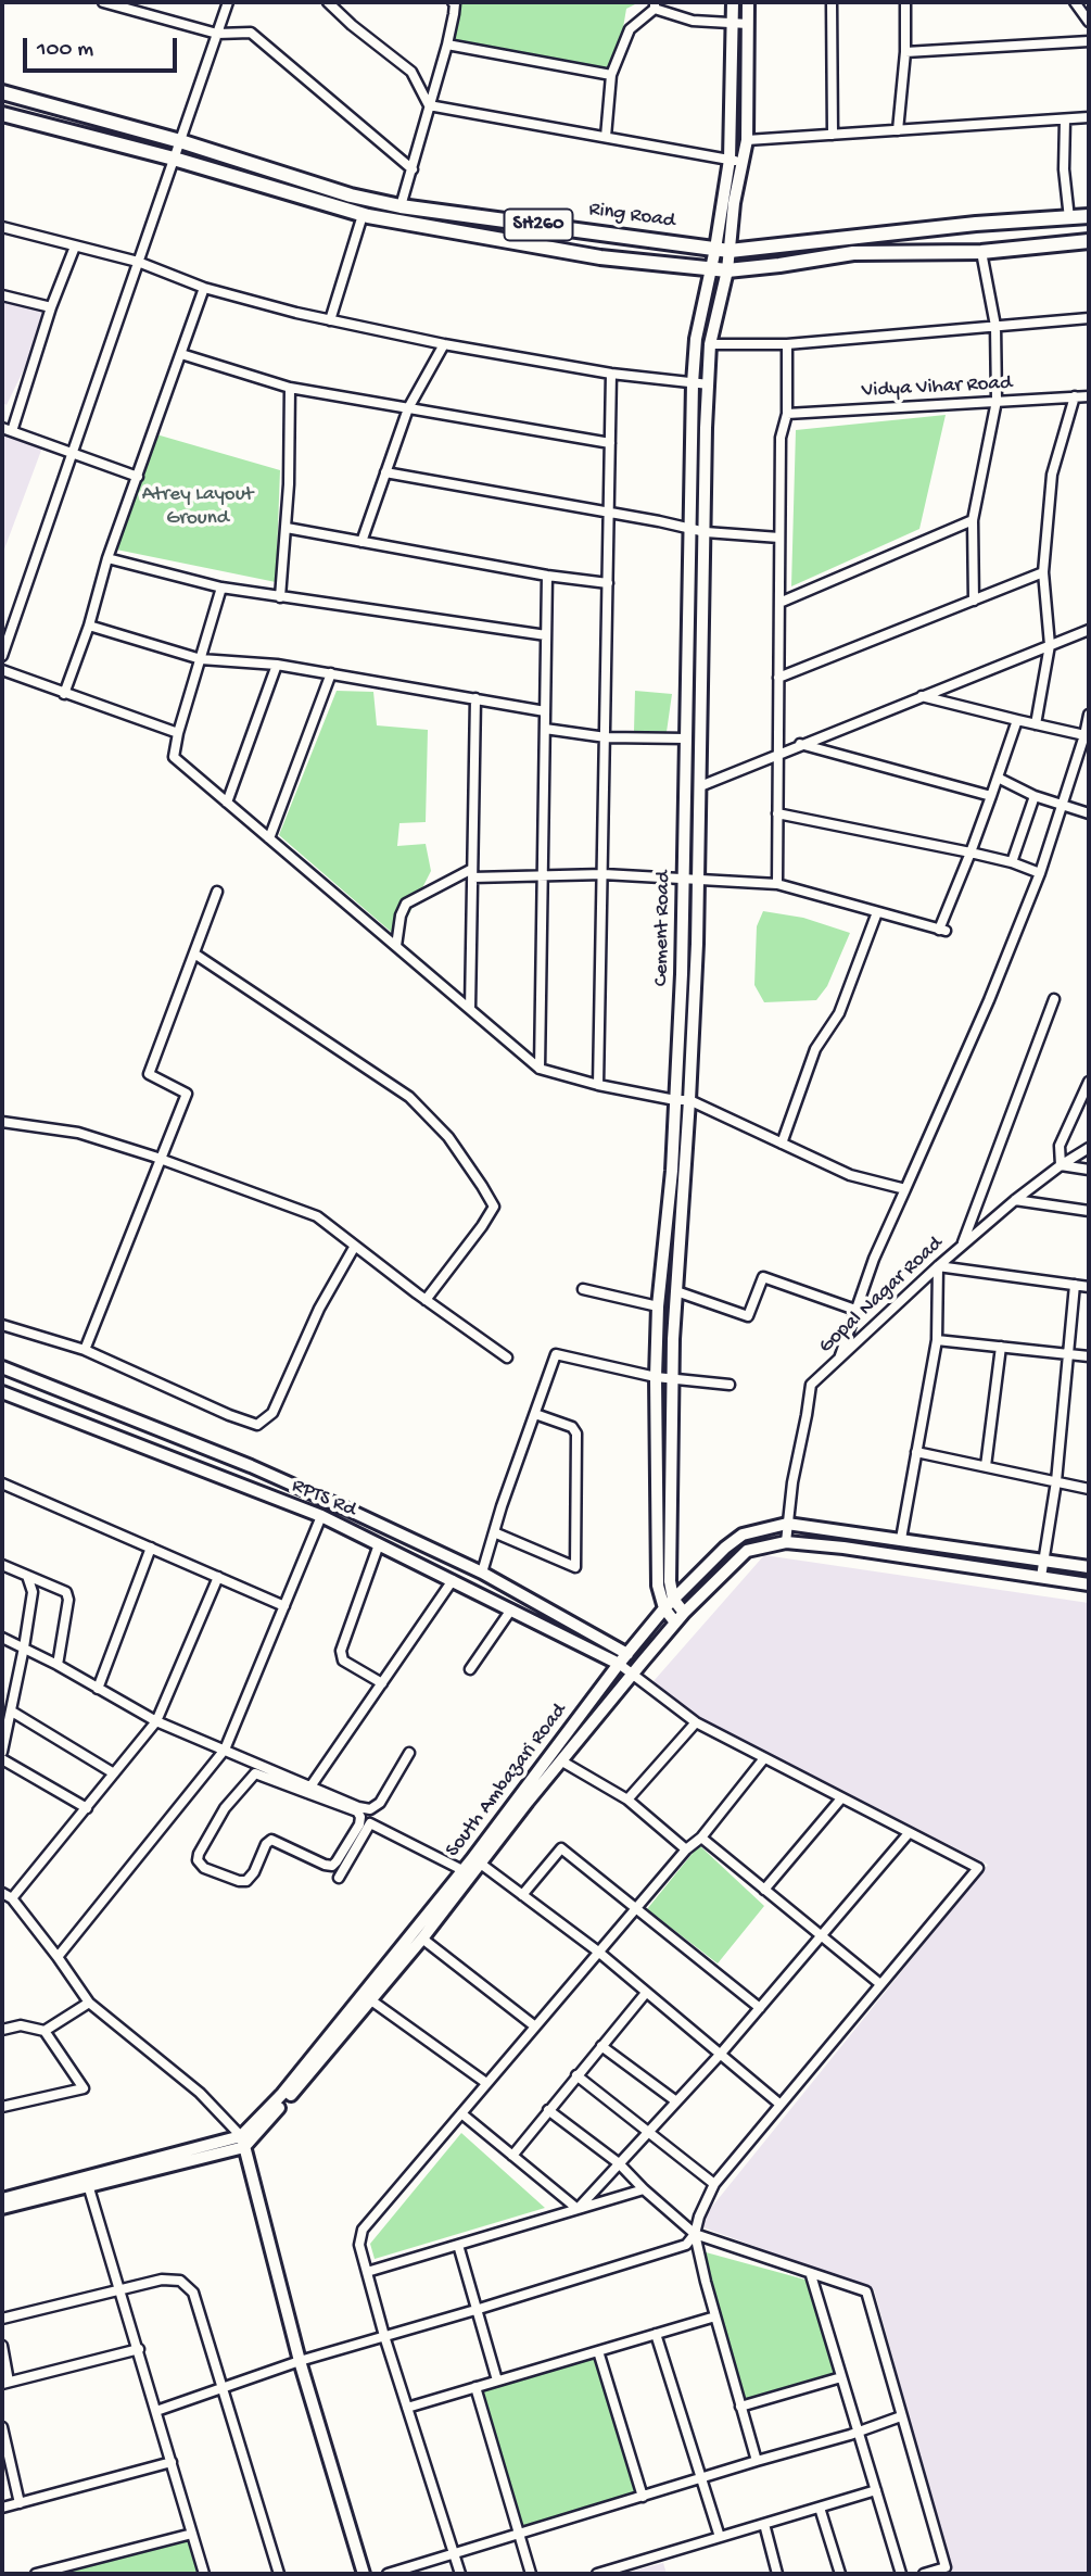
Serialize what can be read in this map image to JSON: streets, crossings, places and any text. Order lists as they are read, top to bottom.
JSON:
{
  "streets": {
    "main road": [
      "Ring Road",
      "SH260",
      "Cement Road",
      "RPTS Rd",
      "South Ambazari Road"
    ],
    "street": ["Vidya Vihar Road", "Gopal Nagar Road"]
  },
  "crossings": [
    ["Ring Road", "Cement Road"],
    ["Cement Road", "South Ambazari Road"],
    ["Gopal Nagar Road", "South Ambazari Road"],
    ["RPTS Rd", "South Ambazari Road"]
  ],
  "parks": ["Atrey Layout Ground"],
  "scale_bar": "100 m"
}
